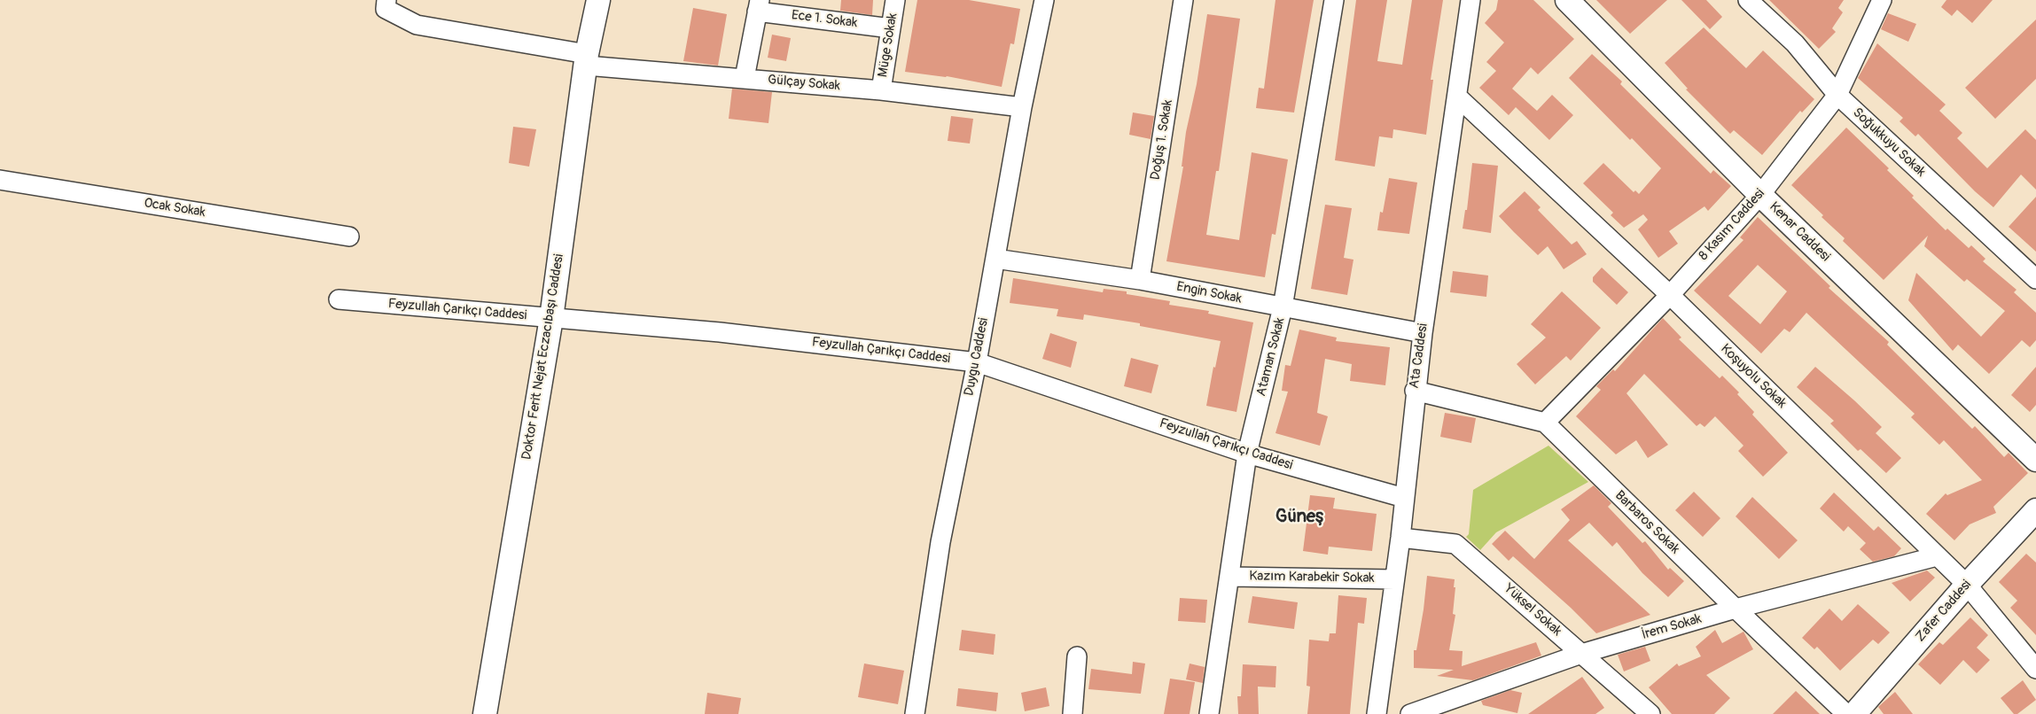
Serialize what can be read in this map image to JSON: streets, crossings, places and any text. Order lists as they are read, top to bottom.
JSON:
{
  "streets": {
    "main road": ["Kenar Caddesi", "Doktor Ferit Nejat Eczacıbaşı Caddesi", "Zafer Caddesi"],
    "street": [
      "Ece 1. Sokak",
      "Müge Sokak",
      "Gülçay Sokak",
      "Doğuş 1. Sokak",
      "Soğukkuyu Sokak",
      "Ocak Sokak",
      "8 Kasım Caddesi",
      "Engin Sokak",
      "Feyzullah Çarıkçı Caddesi",
      "Ata Caddesi",
      "Duygu Caddesi",
      "Ataman Sokak",
      "Koşuyolu Sokak",
      "Barbaros Sokak",
      "Kazım Karabekir Sokak",
      "Yüksel Sokak",
      "İrem Sokak"
    ]
  },
  "crossings": [
    ["Ece 1. Sokak", "Müge Sokak"],
    ["Müge Sokak", "Gülçay Sokak"],
    ["Gülçay Sokak", "Doktor Ferit Nejat Eczacıbaşı Caddesi"],
    ["Gülçay Sokak", "Duygu Caddesi"],
    ["Doğuş 1. Sokak", "Engin Sokak"],
    ["Soğukkuyu Sokak", "8 Kasım Caddesi"],
    ["8 Kasım Caddesi", "Kenar Caddesi"],
    ["8 Kasım Caddesi", "Koşuyolu Sokak"],
    ["8 Kasım Caddesi", "Barbaros Sokak"],
    ["Engin Sokak", "Ata Caddesi"],
    ["Engin Sokak", "Duygu Caddesi"],
    ["Engin Sokak", "Ataman Sokak"],
    ["Feyzullah Çarıkçı Caddesi", "Ata Caddesi"],
    ["Feyzullah Çarıkçı Caddesi", "Doktor Ferit Nejat Eczacıbaşı Caddesi"],
    ["Feyzullah Çarıkçı Caddesi", "Duygu Caddesi"],
    ["Feyzullah Çarıkçı Caddesi", "Ataman Sokak"],
    ["Ata Caddesi", "Koşuyolu Sokak"],
    ["Ata Caddesi", "Kazım Karabekir Sokak"],
    ["Ata Caddesi", "Yüksel Sokak"],
    ["Ataman Sokak", "Kazım Karabekir Sokak"],
    ["Koşuyolu Sokak", "Zafer Caddesi"],
    ["Koşuyolu Sokak", "İrem Sokak"],
    ["Barbaros Sokak", "İrem Sokak"],
    ["Yüksel Sokak", "İrem Sokak"]
  ],
  "districts": ["Güneş"]
}
